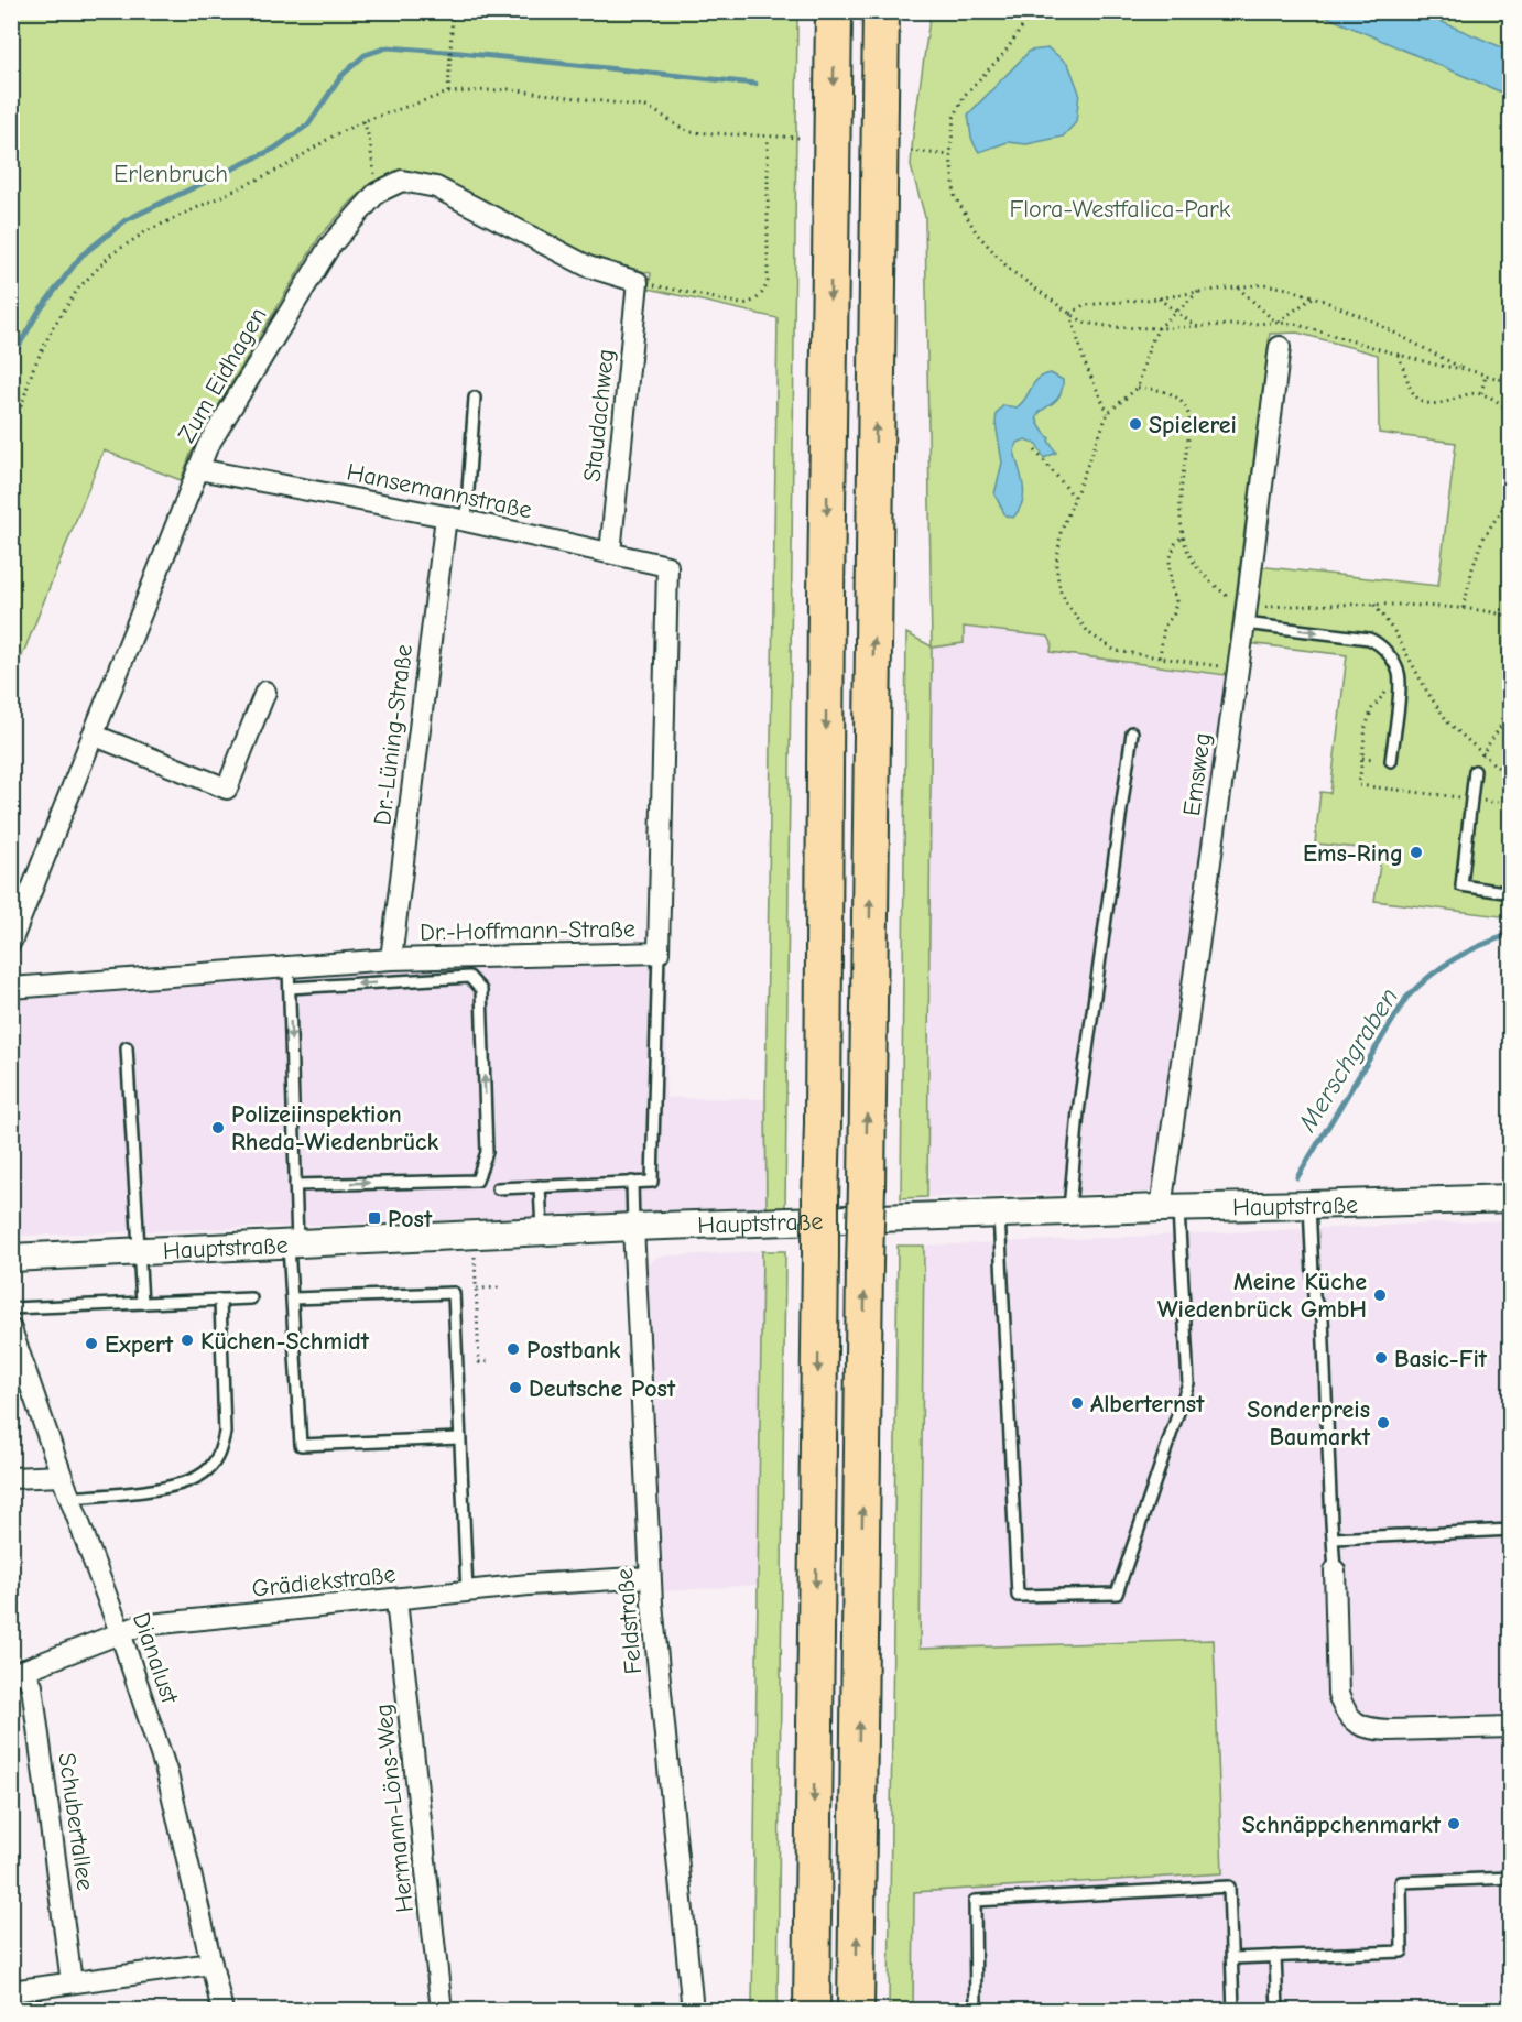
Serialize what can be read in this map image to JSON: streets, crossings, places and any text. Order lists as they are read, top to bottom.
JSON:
{
  "streets": {
    "street": [
      "Zum Eidhagen",
      "Staudachweg",
      "Hansemannstraße",
      "Dr.-Lüning-Straße",
      "Emsweg",
      "Dr.-Hoffmann-Straße",
      "Hauptstraße",
      "Grädiekstraße",
      "Feldstraße",
      "Dianalust",
      "Hermann-Löns-Weg",
      "Schubertallee"
    ]
  },
  "crossings": [
    ["Zum Eidhagen", "Staudachweg"],
    ["Zum Eidhagen", "Hansemannstraße"],
    ["Staudachweg", "Hansemannstraße"],
    ["Hansemannstraße", "Dr.-Lüning-Straße"],
    ["Hansemannstraße", "Dr.-Hoffmann-Straße"],
    ["Dr.-Lüning-Straße", "Dr.-Hoffmann-Straße"],
    ["Emsweg", "Hauptstraße"],
    ["Hauptstraße", "Feldstraße"],
    ["Grädiekstraße", "Feldstraße"],
    ["Grädiekstraße", "Dianalust"],
    ["Grädiekstraße", "Hermann-Löns-Weg"],
    ["Grädiekstraße", "Schubertallee"]
  ],
  "water": ["Merschgraben"],
  "parks": ["Erlenbruch", "Flora-Westfalica-Park"],
  "places": {
    "other": [
      "Spielerei",
      "Ems-Ring",
      "Polizeiinspektion Rheda-Wiedenbrück",
      "Meine Küche Wiedenbrück GmbH",
      "Küchen-Schmidt",
      "Expert",
      "Postbank",
      "Basic-Fit",
      "Deutsche Post",
      "Alberternst",
      "Sonderpreis Baumarkt",
      "Schnäppchenmarkt"
    ],
    "transit": ["Post"]
  }
}
